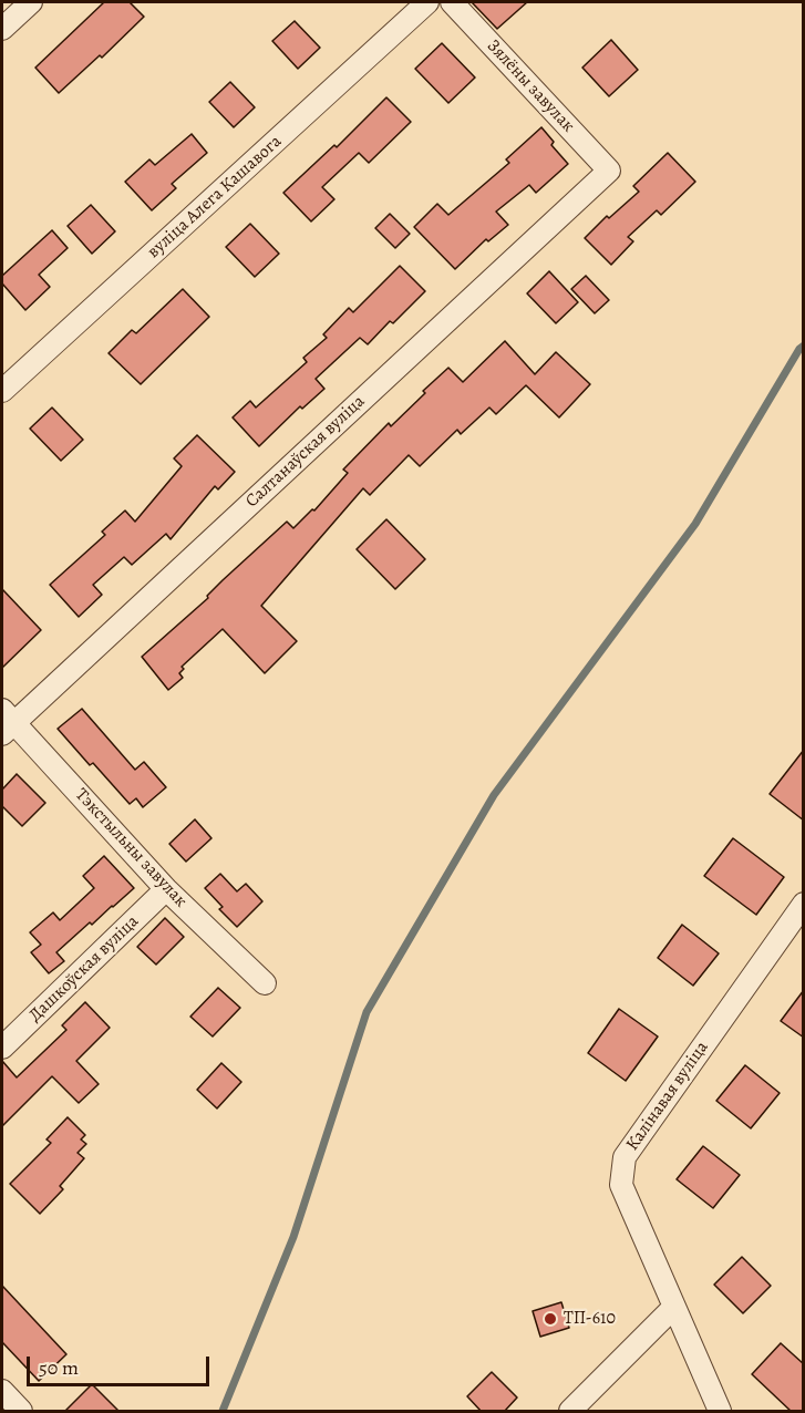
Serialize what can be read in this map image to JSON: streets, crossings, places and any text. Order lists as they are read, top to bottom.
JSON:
{
  "streets": {
    "street": [
      "Зялёны завулак",
      "вуліца Алега Кашавога",
      "Салтанаўская вуліца",
      "Тэкстыльны завулак",
      "Дашкоўская вуліца",
      "Калінавая вуліца"
    ]
  },
  "crossings": [
    ["Зялёны завулак", "Салтанаўская вуліца"],
    ["Салтанаўская вуліца", "Тэкстыльны завулак"],
    ["Тэкстыльны завулак", "Дашкоўская вуліца"]
  ],
  "places": ["ТП-610"],
  "scale_bar": "50 m"
}
